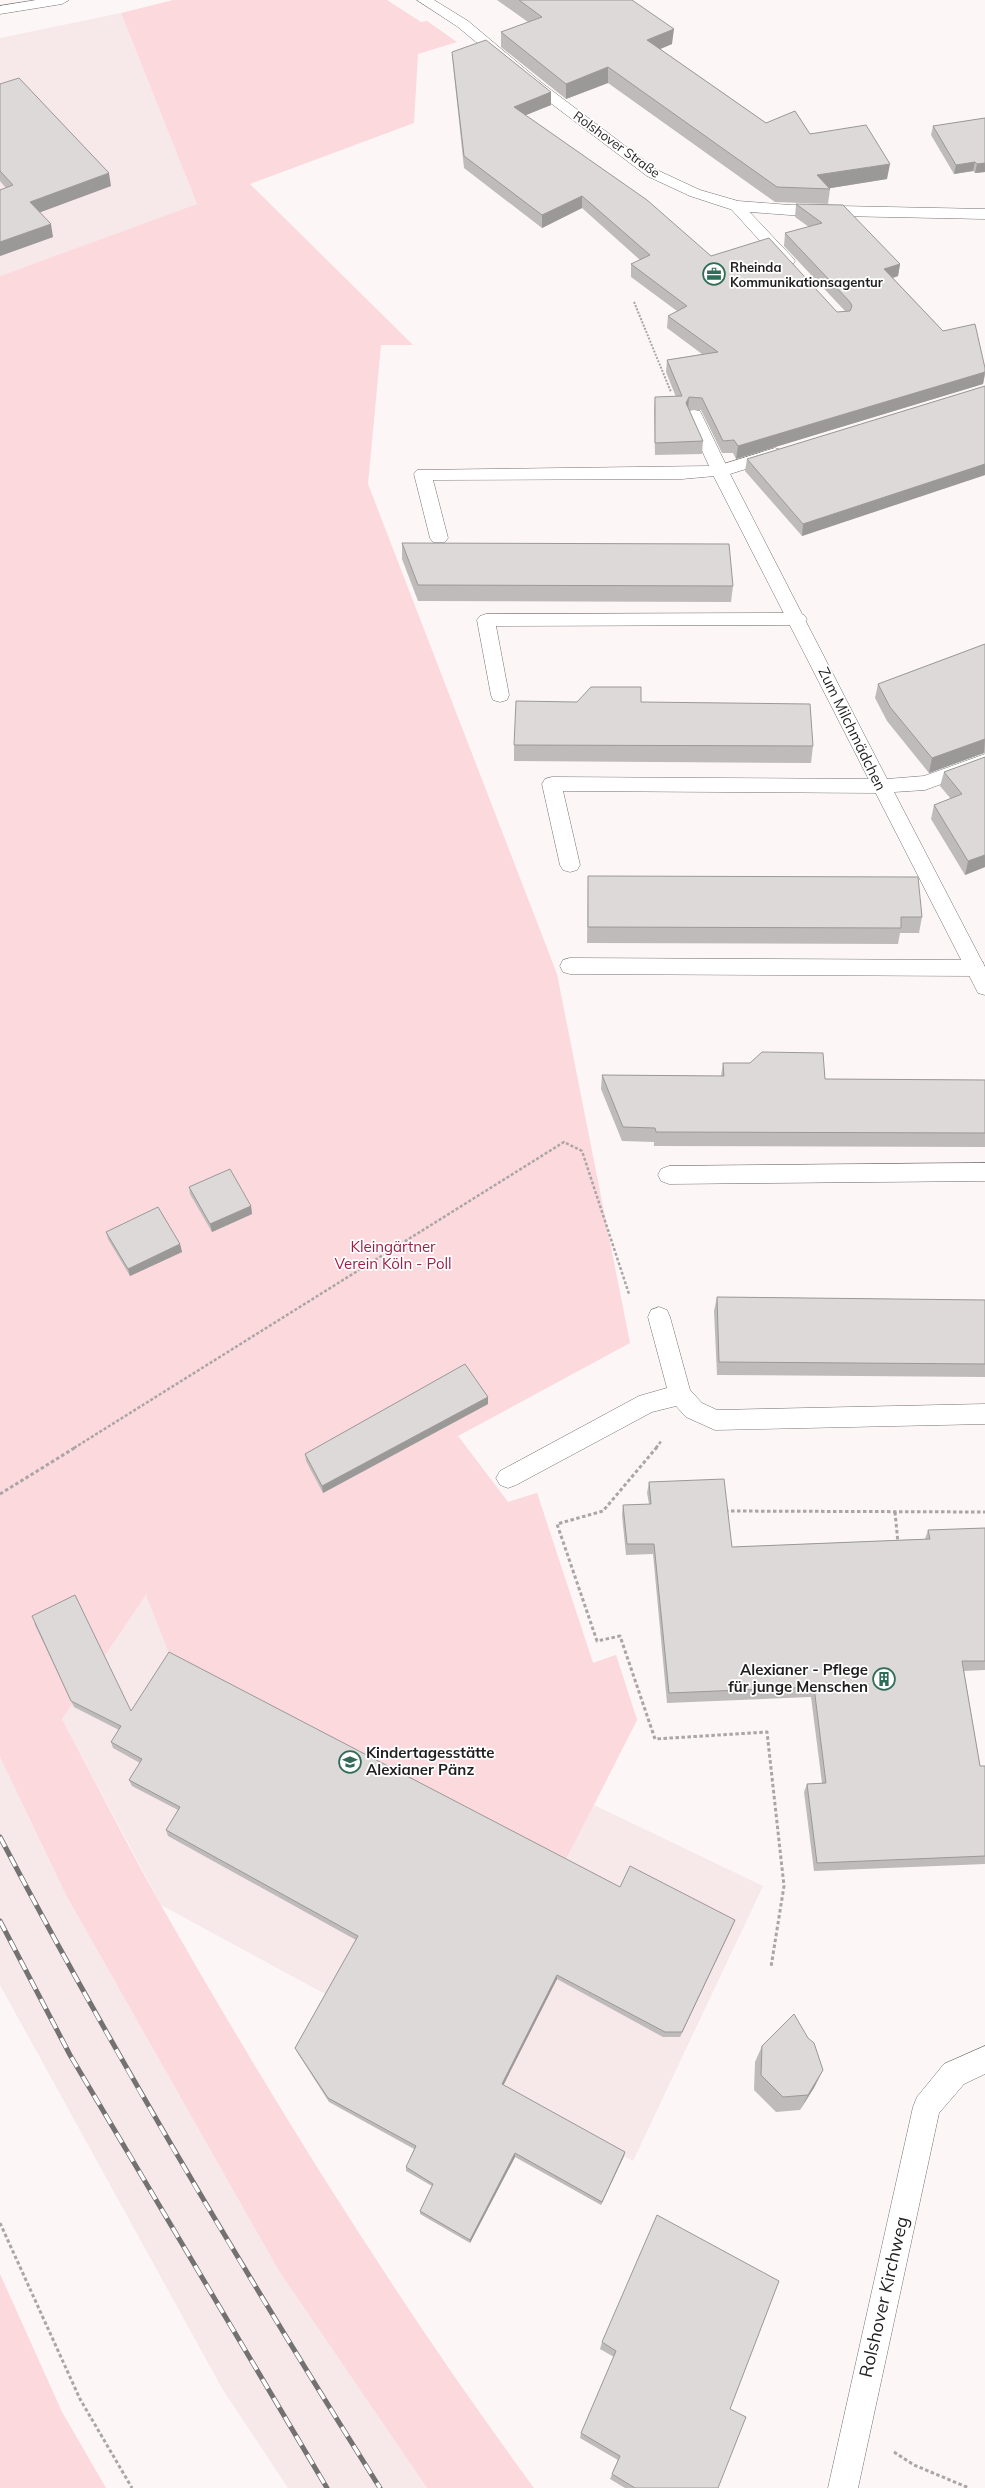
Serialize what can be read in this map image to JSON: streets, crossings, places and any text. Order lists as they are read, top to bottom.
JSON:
{
  "streets": {
    "street": ["Rolshover Straße", "Zum Milchmädchen", "Rolshover Kirchweg"]
  },
  "parks": ["Kleingärtner Verein Köln - Poll"],
  "places": {
    "office": ["Rheinda Kommunikationsagentur"],
    "building": ["Alexianer - Pflege für junge Menschen"],
    "school or university": ["Kindertagesstätte Alexianer Pänz"]
  }
}
